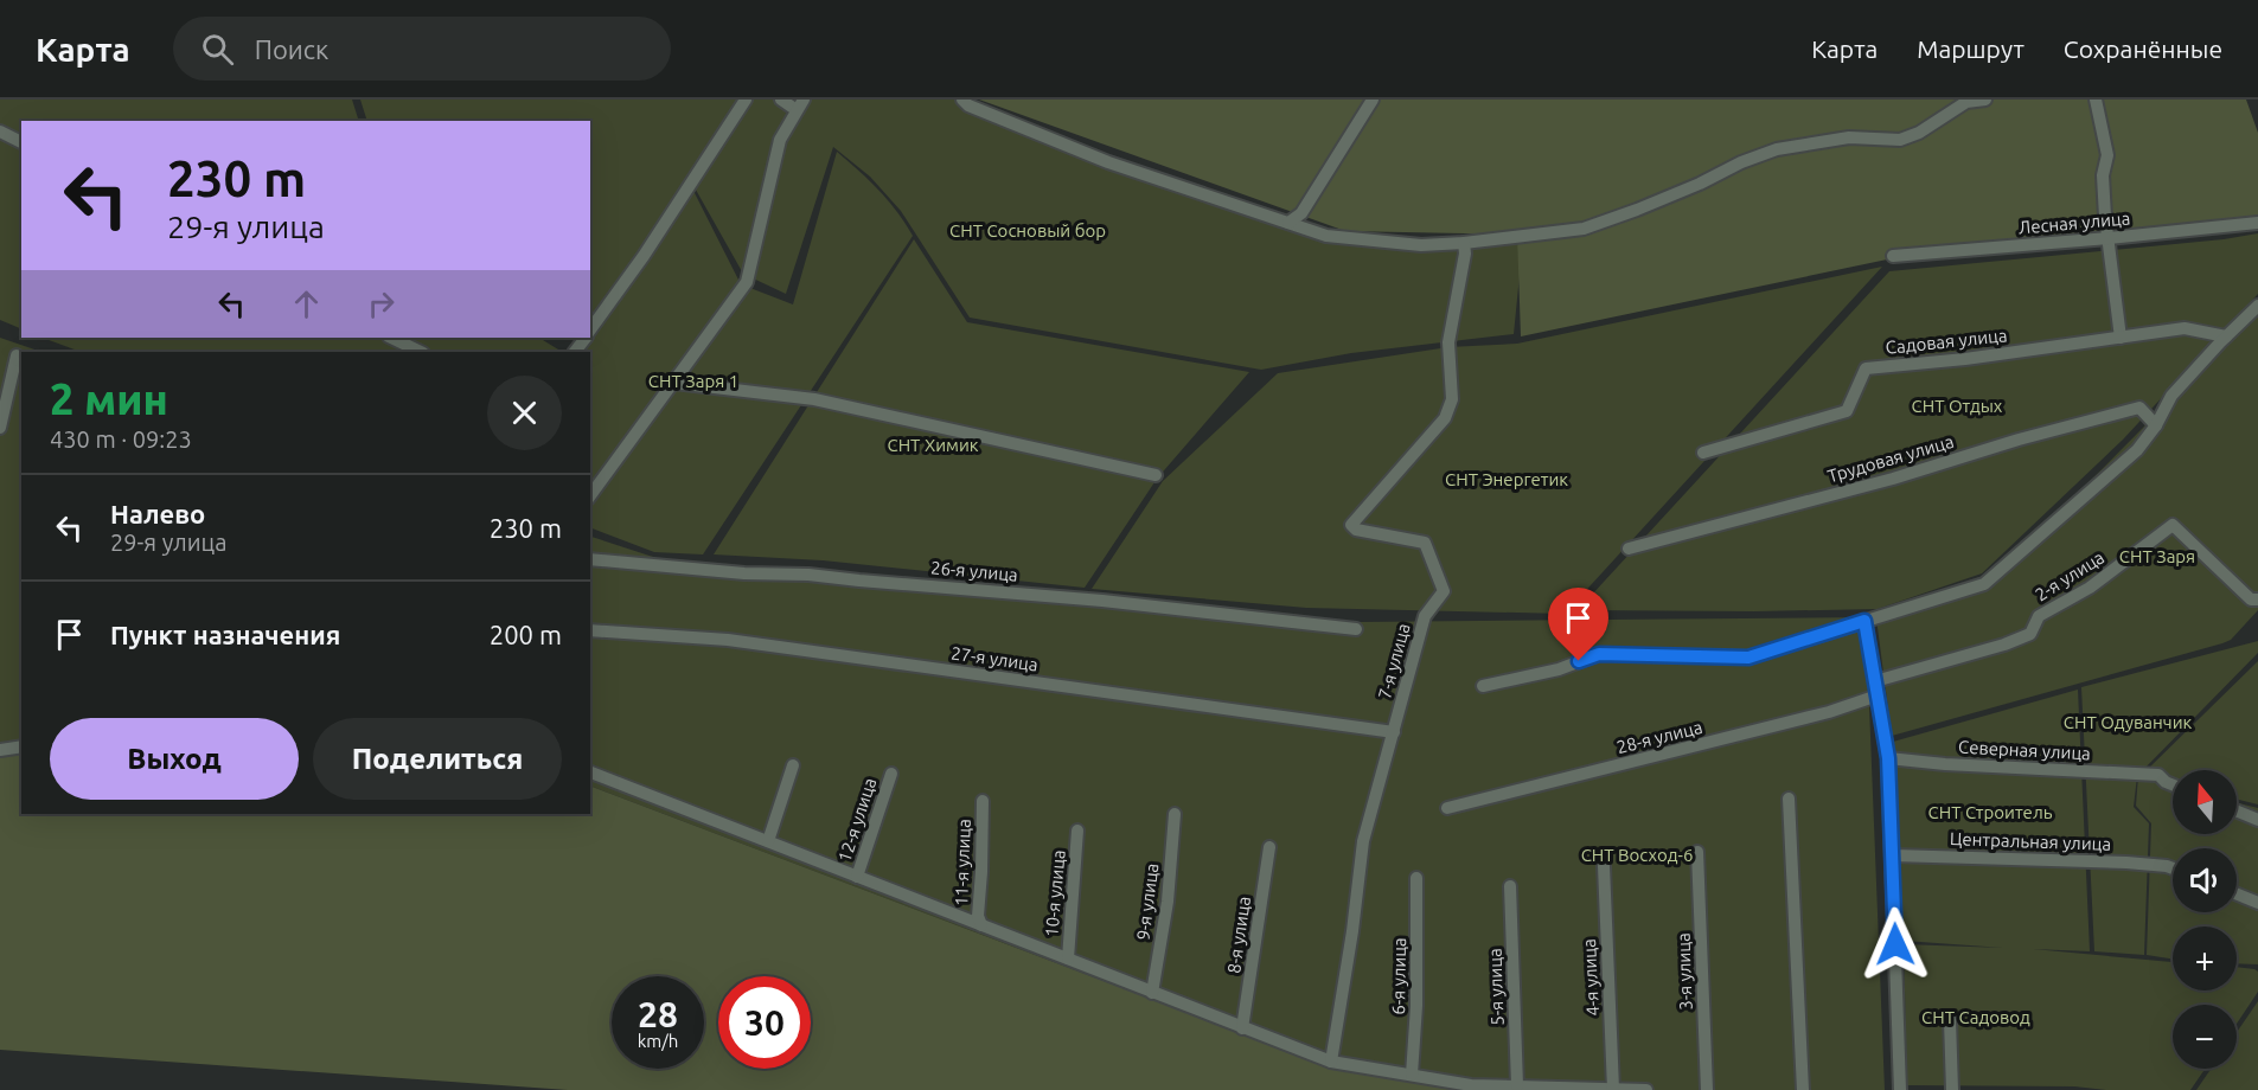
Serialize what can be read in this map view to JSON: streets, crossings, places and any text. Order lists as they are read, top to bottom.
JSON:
{
  "streets": {
    "street": [
      "Лесная улица",
      "Садовая улица",
      "Трудовая улица",
      "26-я улица",
      "2-я улица",
      "27-я улица",
      "7-я улица",
      "28-я улица",
      "Северная улица",
      "12-я улица",
      "Центральная улица",
      "11-я улица",
      "10-я улица",
      "9-я улица",
      "8-я улица",
      "3-я улица",
      "6-я улица",
      "4-я улица",
      "5-я улица"
    ]
  },
  "crossings": [
    ["27-я улица", "7-я улица"]
  ],
  "parks": [
    "СНТ Сосновый бор",
    "СНТ Заря 1",
    "СНТ Отдых",
    "СНТ Химик",
    "СНТ Энергетик",
    "СНТ Заря",
    "СНТ Одуванчик",
    "СНТ Строитель",
    "СНТ Восход-6",
    "СНТ Садовод"
  ],
  "north": "top",
  "page": {
    "header": "Карта",
    "search": "Поиск",
    "nav": ["Карта", "Маршрут", "Сохранённые"],
    "turn": ["230 m", "29-я улица"],
    "heading": ["2 мин", "430 m · 09:23"],
    "list": [
      {
        "name": "Налево",
        "note": "29-я улица",
        "value": "230 m"
      },
      {
        "name": "Пункт назначения",
        "value": "200 m"
      }
    ],
    "buttons": ["Выход", "Поделиться"],
    "map_buttons": ["+", "−"],
    "speed": "28 km/h",
    "limit": "30"
  }
}
